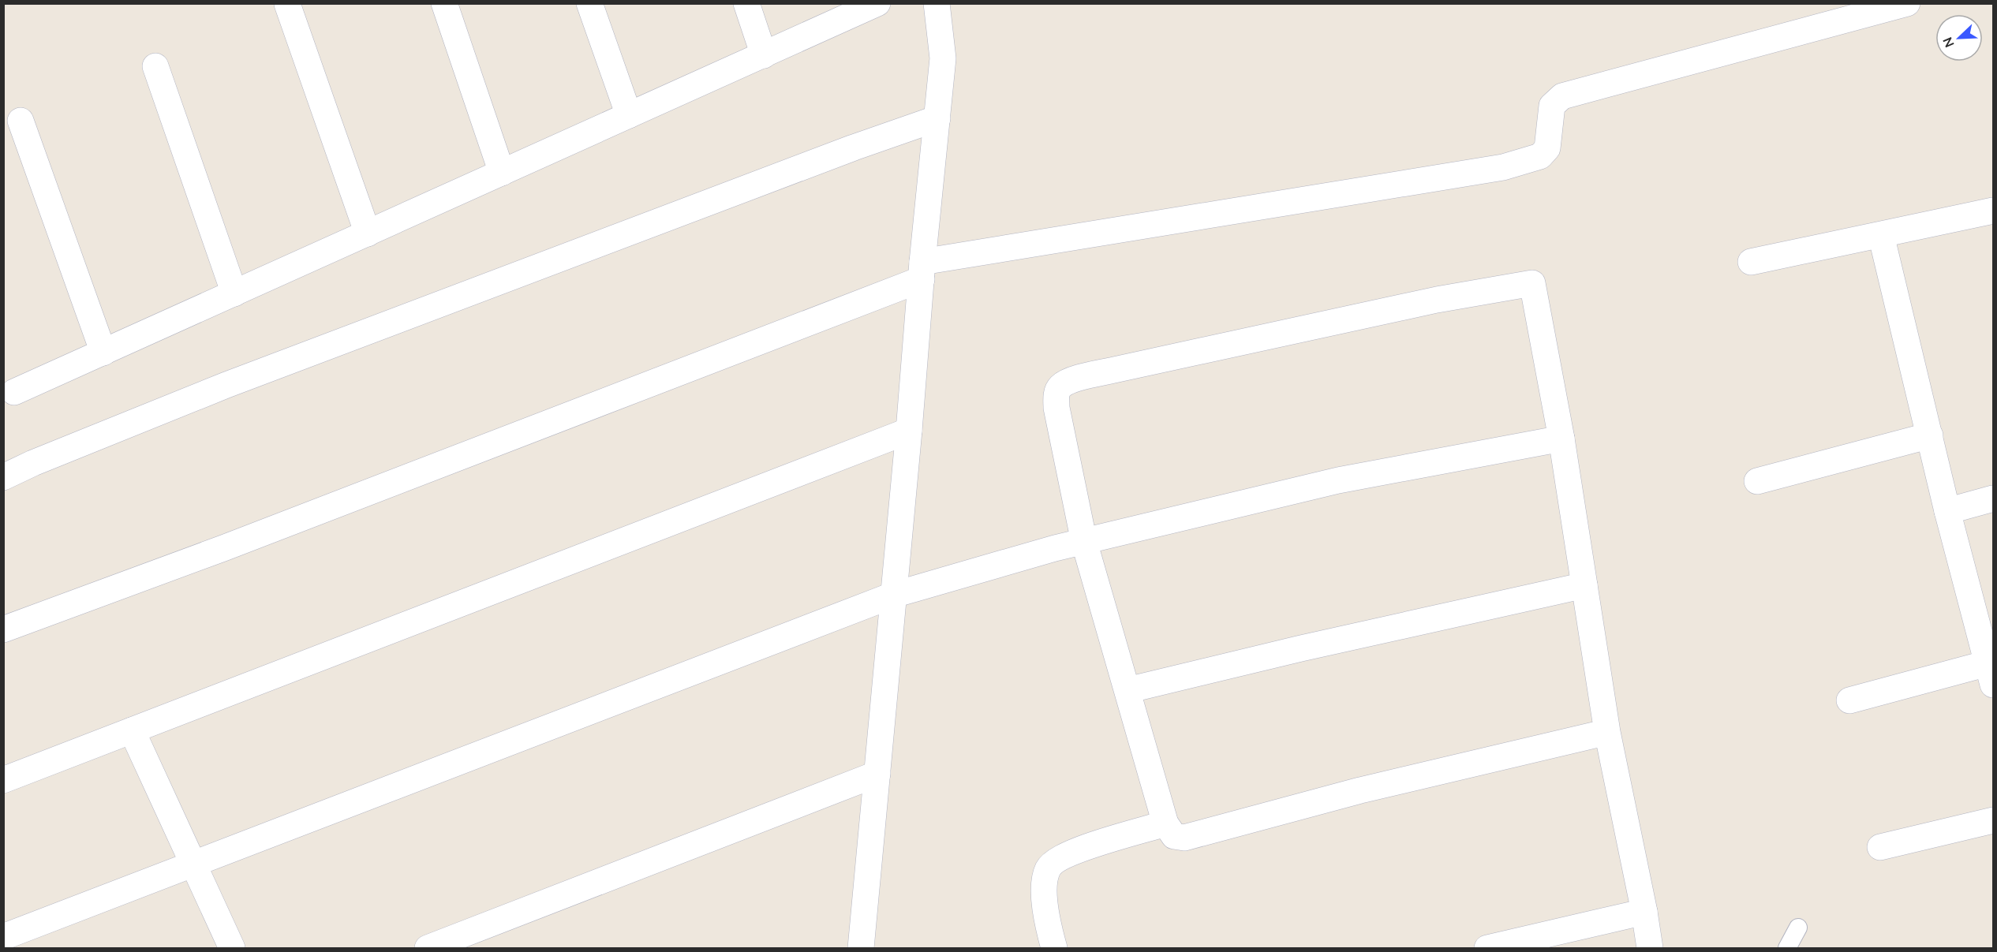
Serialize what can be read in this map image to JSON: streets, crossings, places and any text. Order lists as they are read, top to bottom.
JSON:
{
  "north": "bottom left"
}
